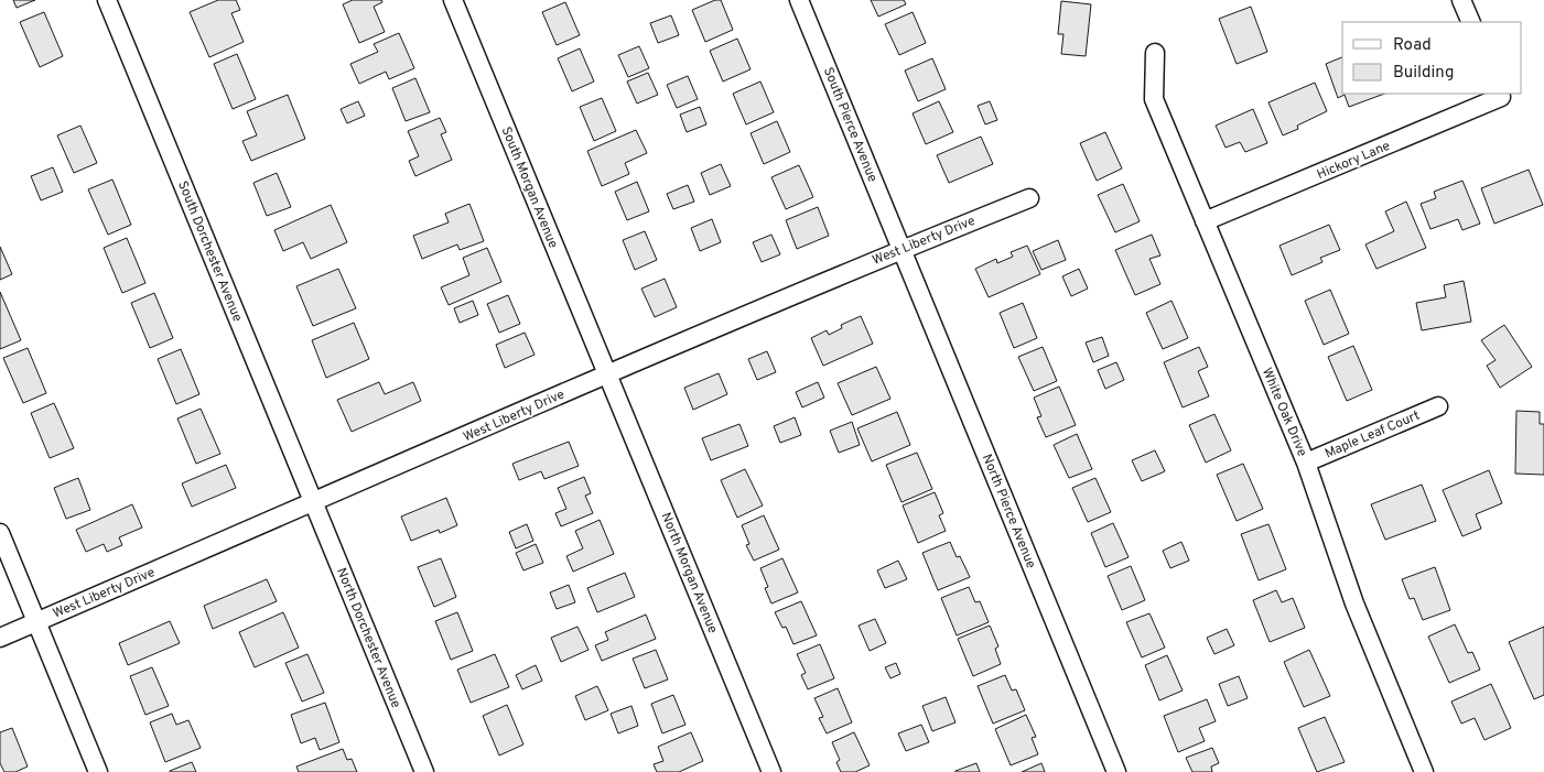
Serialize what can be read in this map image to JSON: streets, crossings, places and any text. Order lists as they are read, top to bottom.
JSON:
{
  "streets": {
    "street": [
      "South Pierce Avenue",
      "Hickory Lane",
      "South Morgan Avenue",
      "West Liberty Drive",
      "South Dorchester Avenue",
      "White Oak Drive",
      "Maple Leaf Court",
      "North Pierce Avenue",
      "North Morgan Avenue",
      "North Dorchester Avenue"
    ]
  },
  "crossings": [
    ["South Pierce Avenue", "West Liberty Drive"],
    ["South Pierce Avenue", "North Pierce Avenue"],
    ["Hickory Lane", "White Oak Drive"],
    ["South Morgan Avenue", "West Liberty Drive"],
    ["South Morgan Avenue", "North Morgan Avenue"],
    ["West Liberty Drive", "South Dorchester Avenue"],
    ["West Liberty Drive", "North Pierce Avenue"],
    ["West Liberty Drive", "North Morgan Avenue"],
    ["West Liberty Drive", "North Dorchester Avenue"],
    ["South Dorchester Avenue", "North Dorchester Avenue"],
    ["White Oak Drive", "Maple Leaf Court"]
  ],
  "legend": ["Road", "Building"]
}
